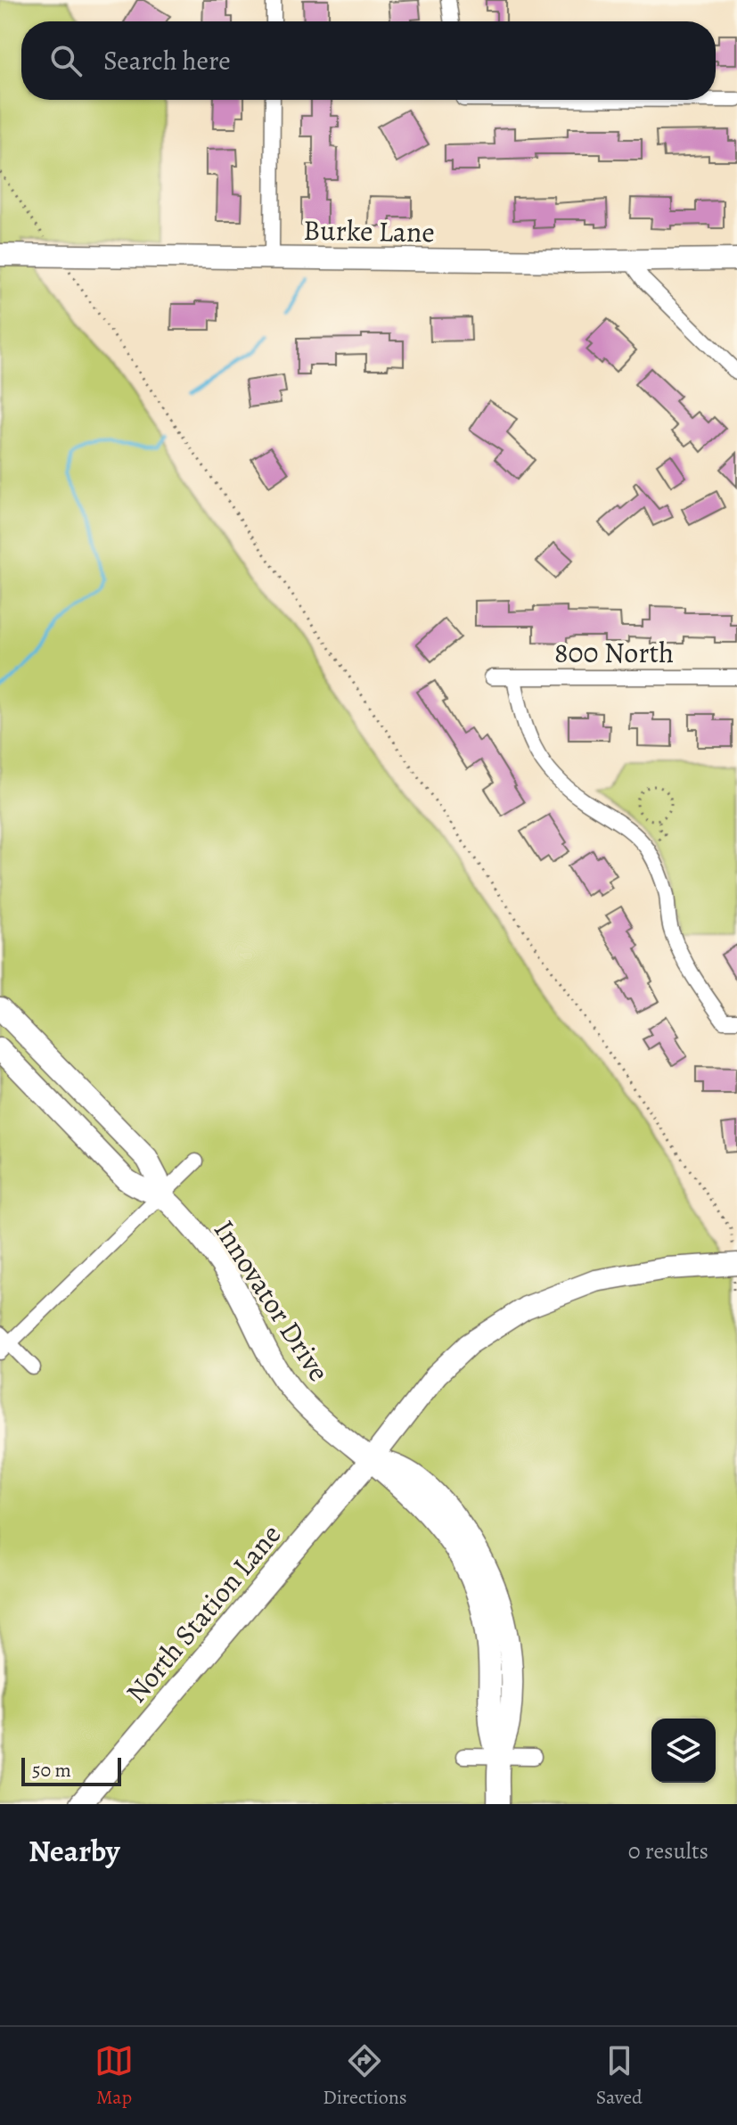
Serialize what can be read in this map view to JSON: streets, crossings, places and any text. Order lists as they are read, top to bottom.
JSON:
{
  "streets": {
    "main road": ["Burke Lane", "Innovator Drive", "North Station Lane"],
    "street": ["800 North"]
  },
  "crossings": [
    ["Innovator Drive", "North Station Lane"]
  ],
  "scale_bar": "50 m",
  "page": {
    "search": "Search here",
    "scale": "50 m",
    "heading": ["Nearby", "0 results"],
    "nav": ["Map", "Directions", "Saved"]
  }
}
